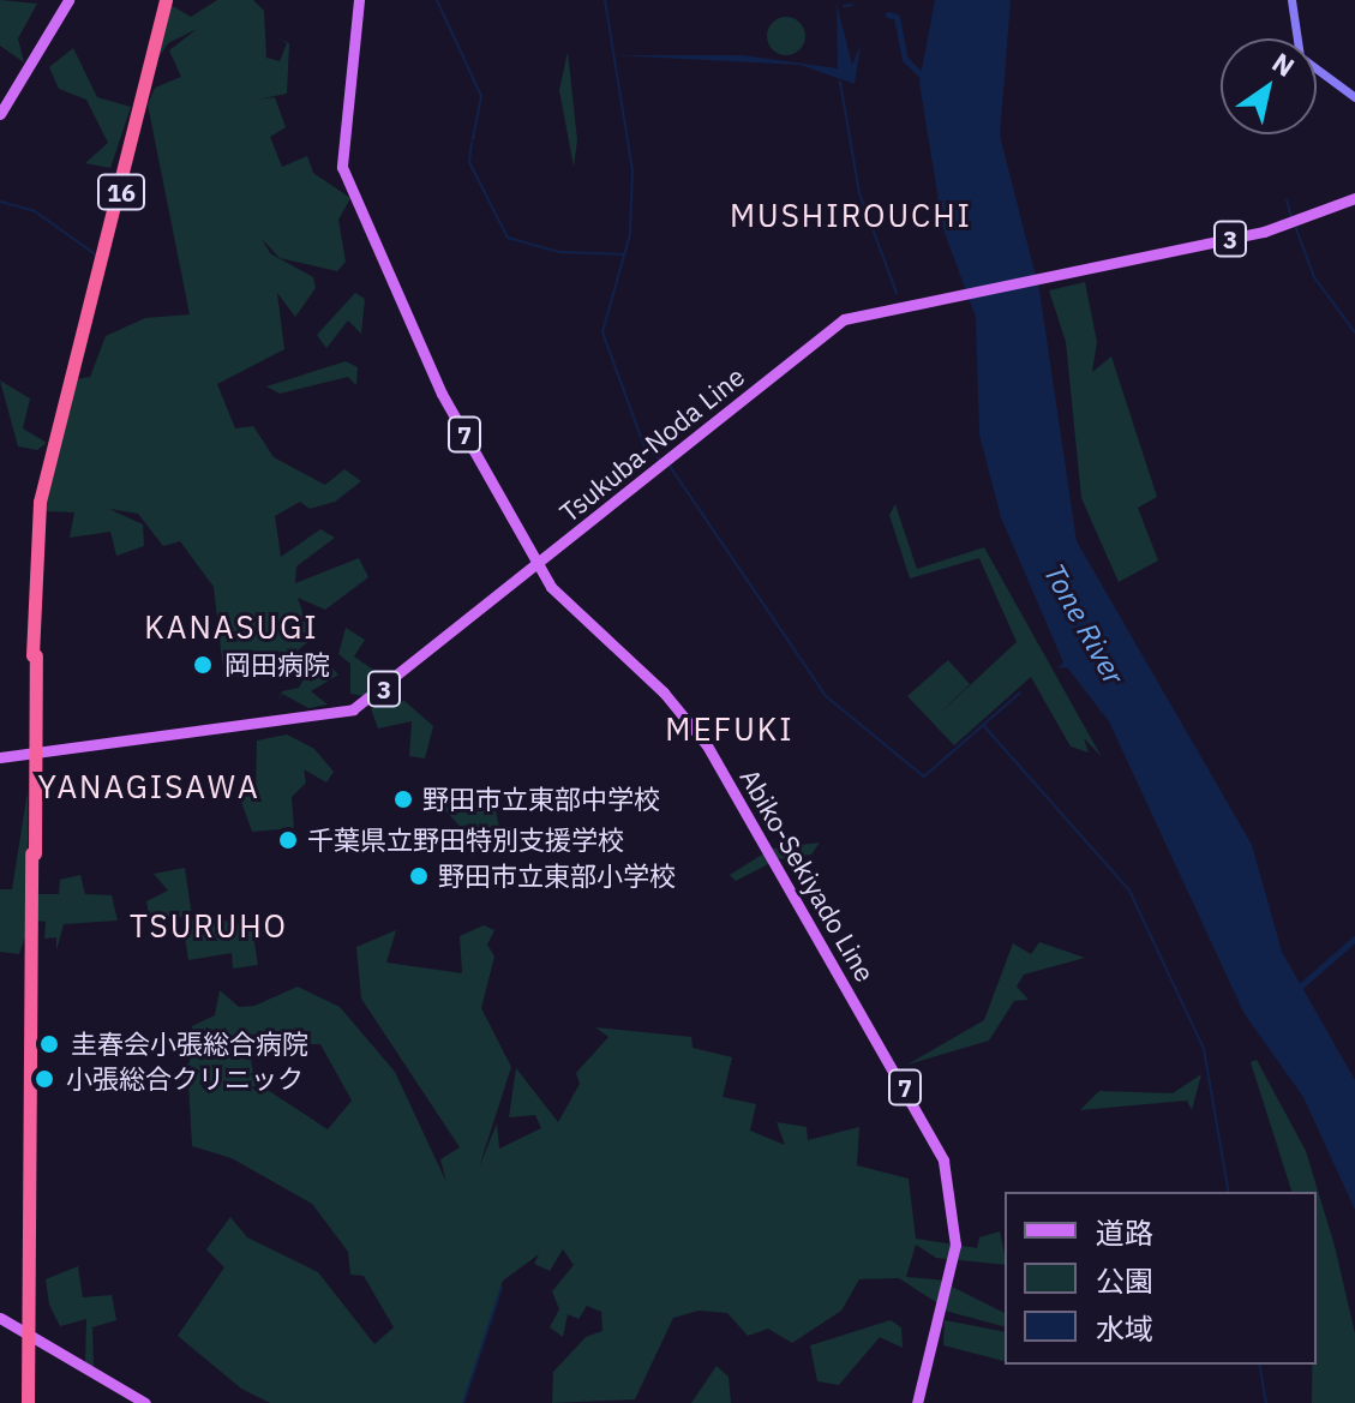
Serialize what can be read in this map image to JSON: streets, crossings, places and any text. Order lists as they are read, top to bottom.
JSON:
{
  "streets": {
    "highway": ["16"],
    "main road": [
      "3",
      "7",
      "Tsukuba-Noda Line",
      "Abiko-Sekiyado Line"
    ]
  },
  "crossings": [
    ["16", "Tsukuba-Noda Line"],
    ["Tsukuba-Noda Line", "Abiko-Sekiyado Line"]
  ],
  "districts": [
    "MUSHIROUCHI",
    "KANASUGI",
    "MEFUKI",
    "YANAGISAWA",
    "TSURUHO"
  ],
  "water": ["Tone River"],
  "places": [
    "岡田病院",
    "野田市立東部中学校",
    "千葉県立野田特別支援学校",
    "野田市立東部小学校",
    "圭春会小張総合病院",
    "小張総合クリニック"
  ],
  "legend": ["道路", "公園", "水域"],
  "north": "top right"
}
